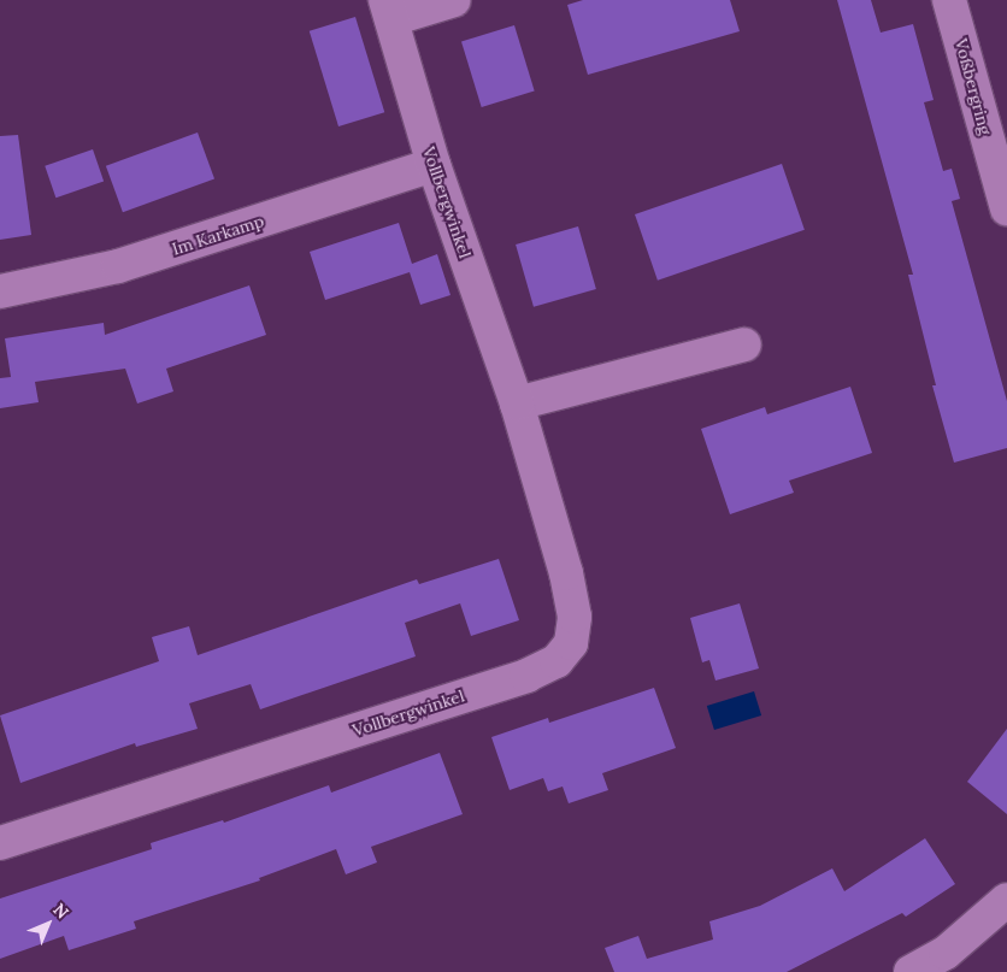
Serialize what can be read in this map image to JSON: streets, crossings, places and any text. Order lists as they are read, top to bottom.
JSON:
{
  "streets": {
    "street": ["Voßbergring", "Vollbergwinkel", "Im Karkamp"]
  },
  "crossings": [
    ["Vollbergwinkel", "Im Karkamp"]
  ],
  "north": "top right"
}
